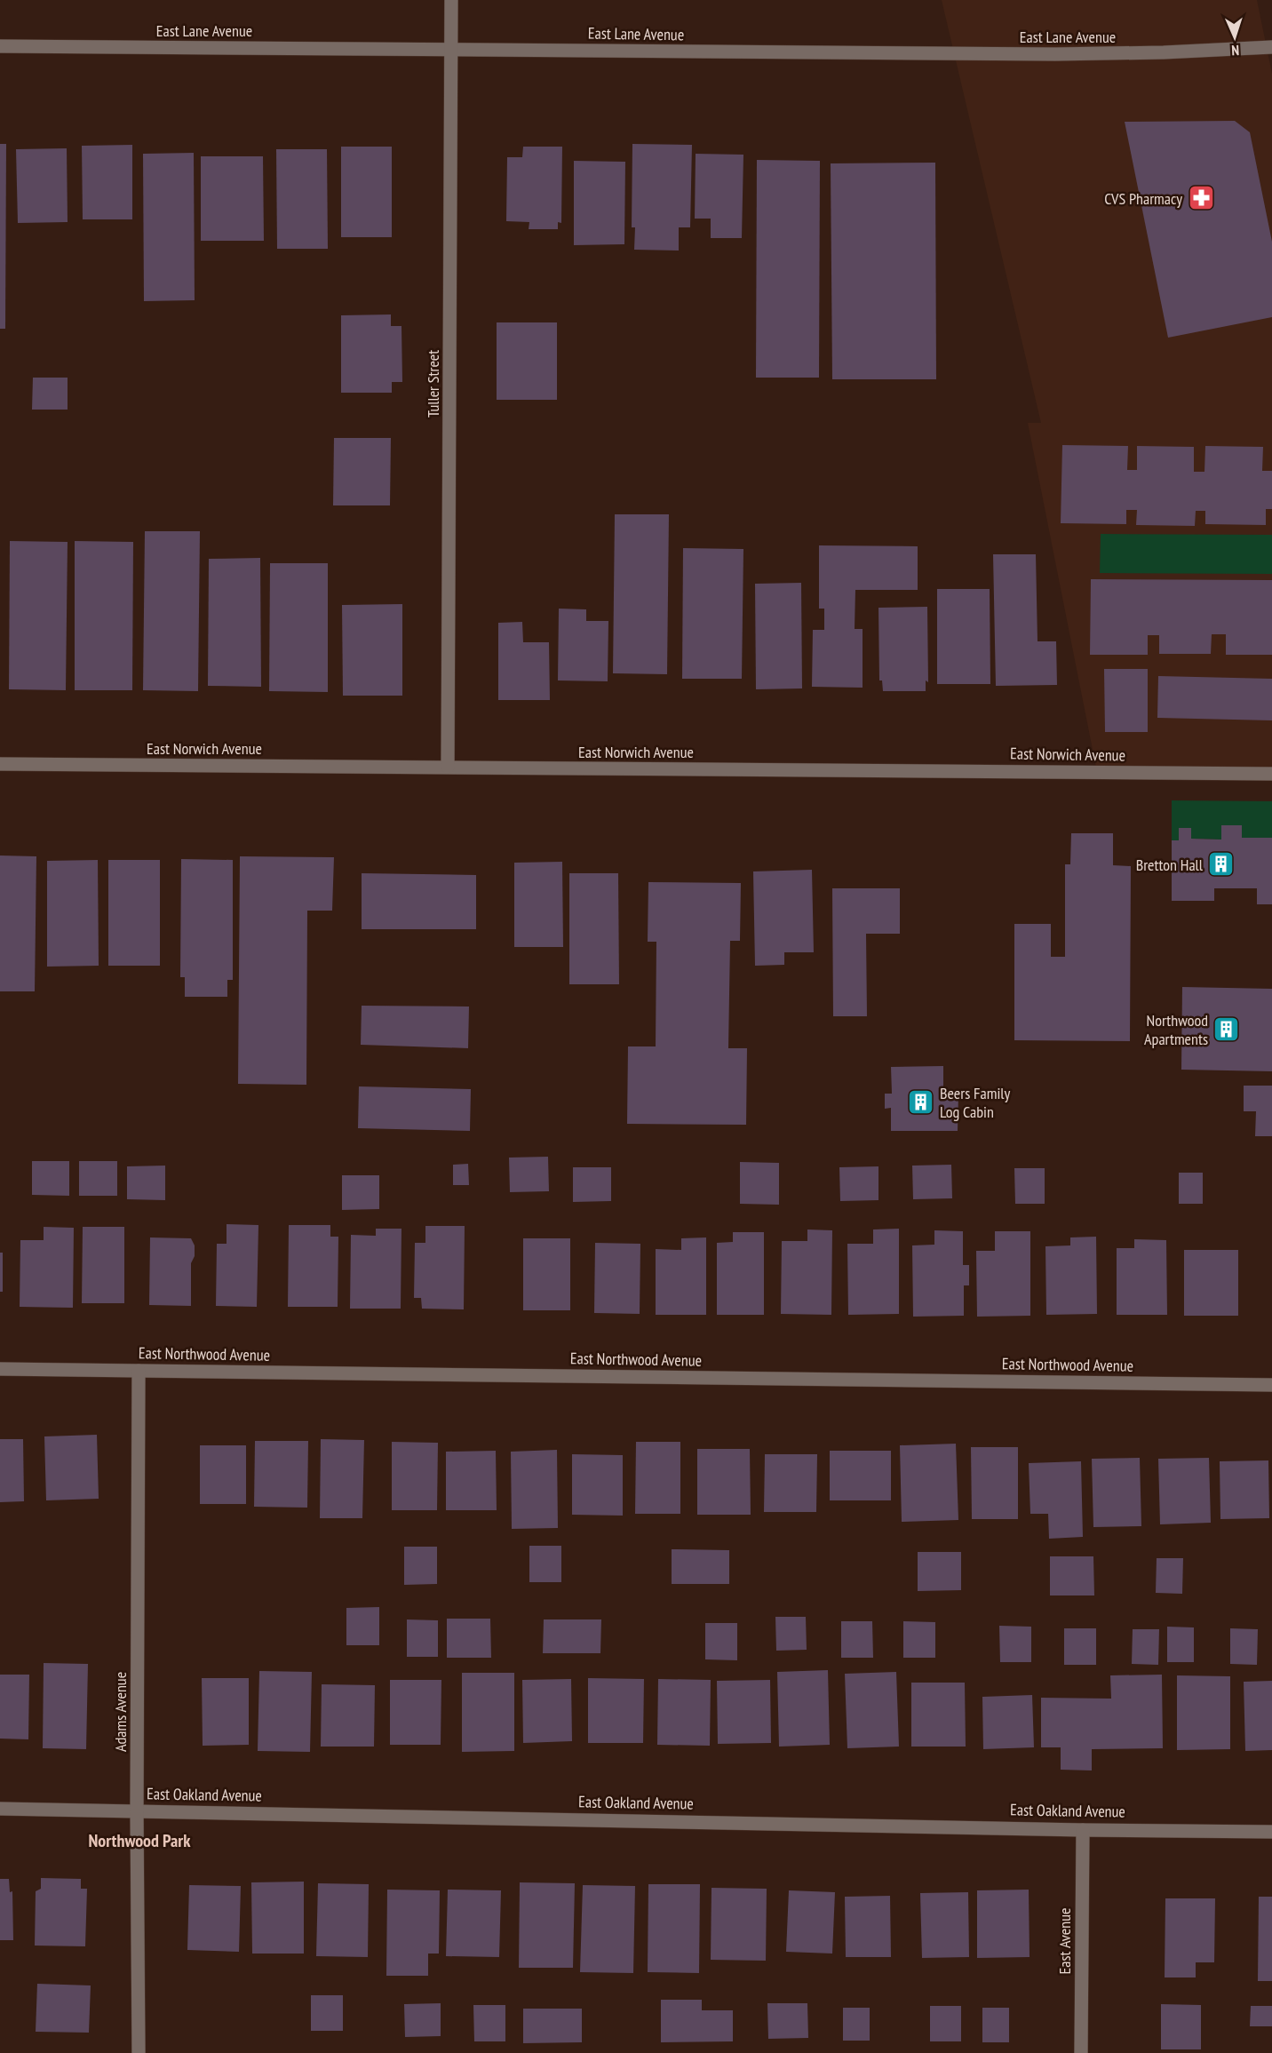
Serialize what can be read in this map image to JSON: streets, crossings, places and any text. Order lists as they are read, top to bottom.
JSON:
{
  "streets": {
    "street": [
      "East Lane Avenue",
      "Tuller Street",
      "East Norwich Avenue",
      "East Northwood Avenue",
      "Adams Avenue",
      "East Oakland Avenue",
      "East Avenue"
    ]
  },
  "crossings": [
    ["East Lane Avenue", "Tuller Street"],
    ["Tuller Street", "East Norwich Avenue"],
    ["East Northwood Avenue", "Adams Avenue"],
    ["Adams Avenue", "East Oakland Avenue"],
    ["East Oakland Avenue", "East Avenue"]
  ],
  "districts": ["Northwood Park"],
  "places": {
    "pharmacy": ["CVS Pharmacy"],
    "building": ["Bretton Hall", "Northwood Apartments", "Beers Family Log Cabin"]
  },
  "north": "bottom"
}
